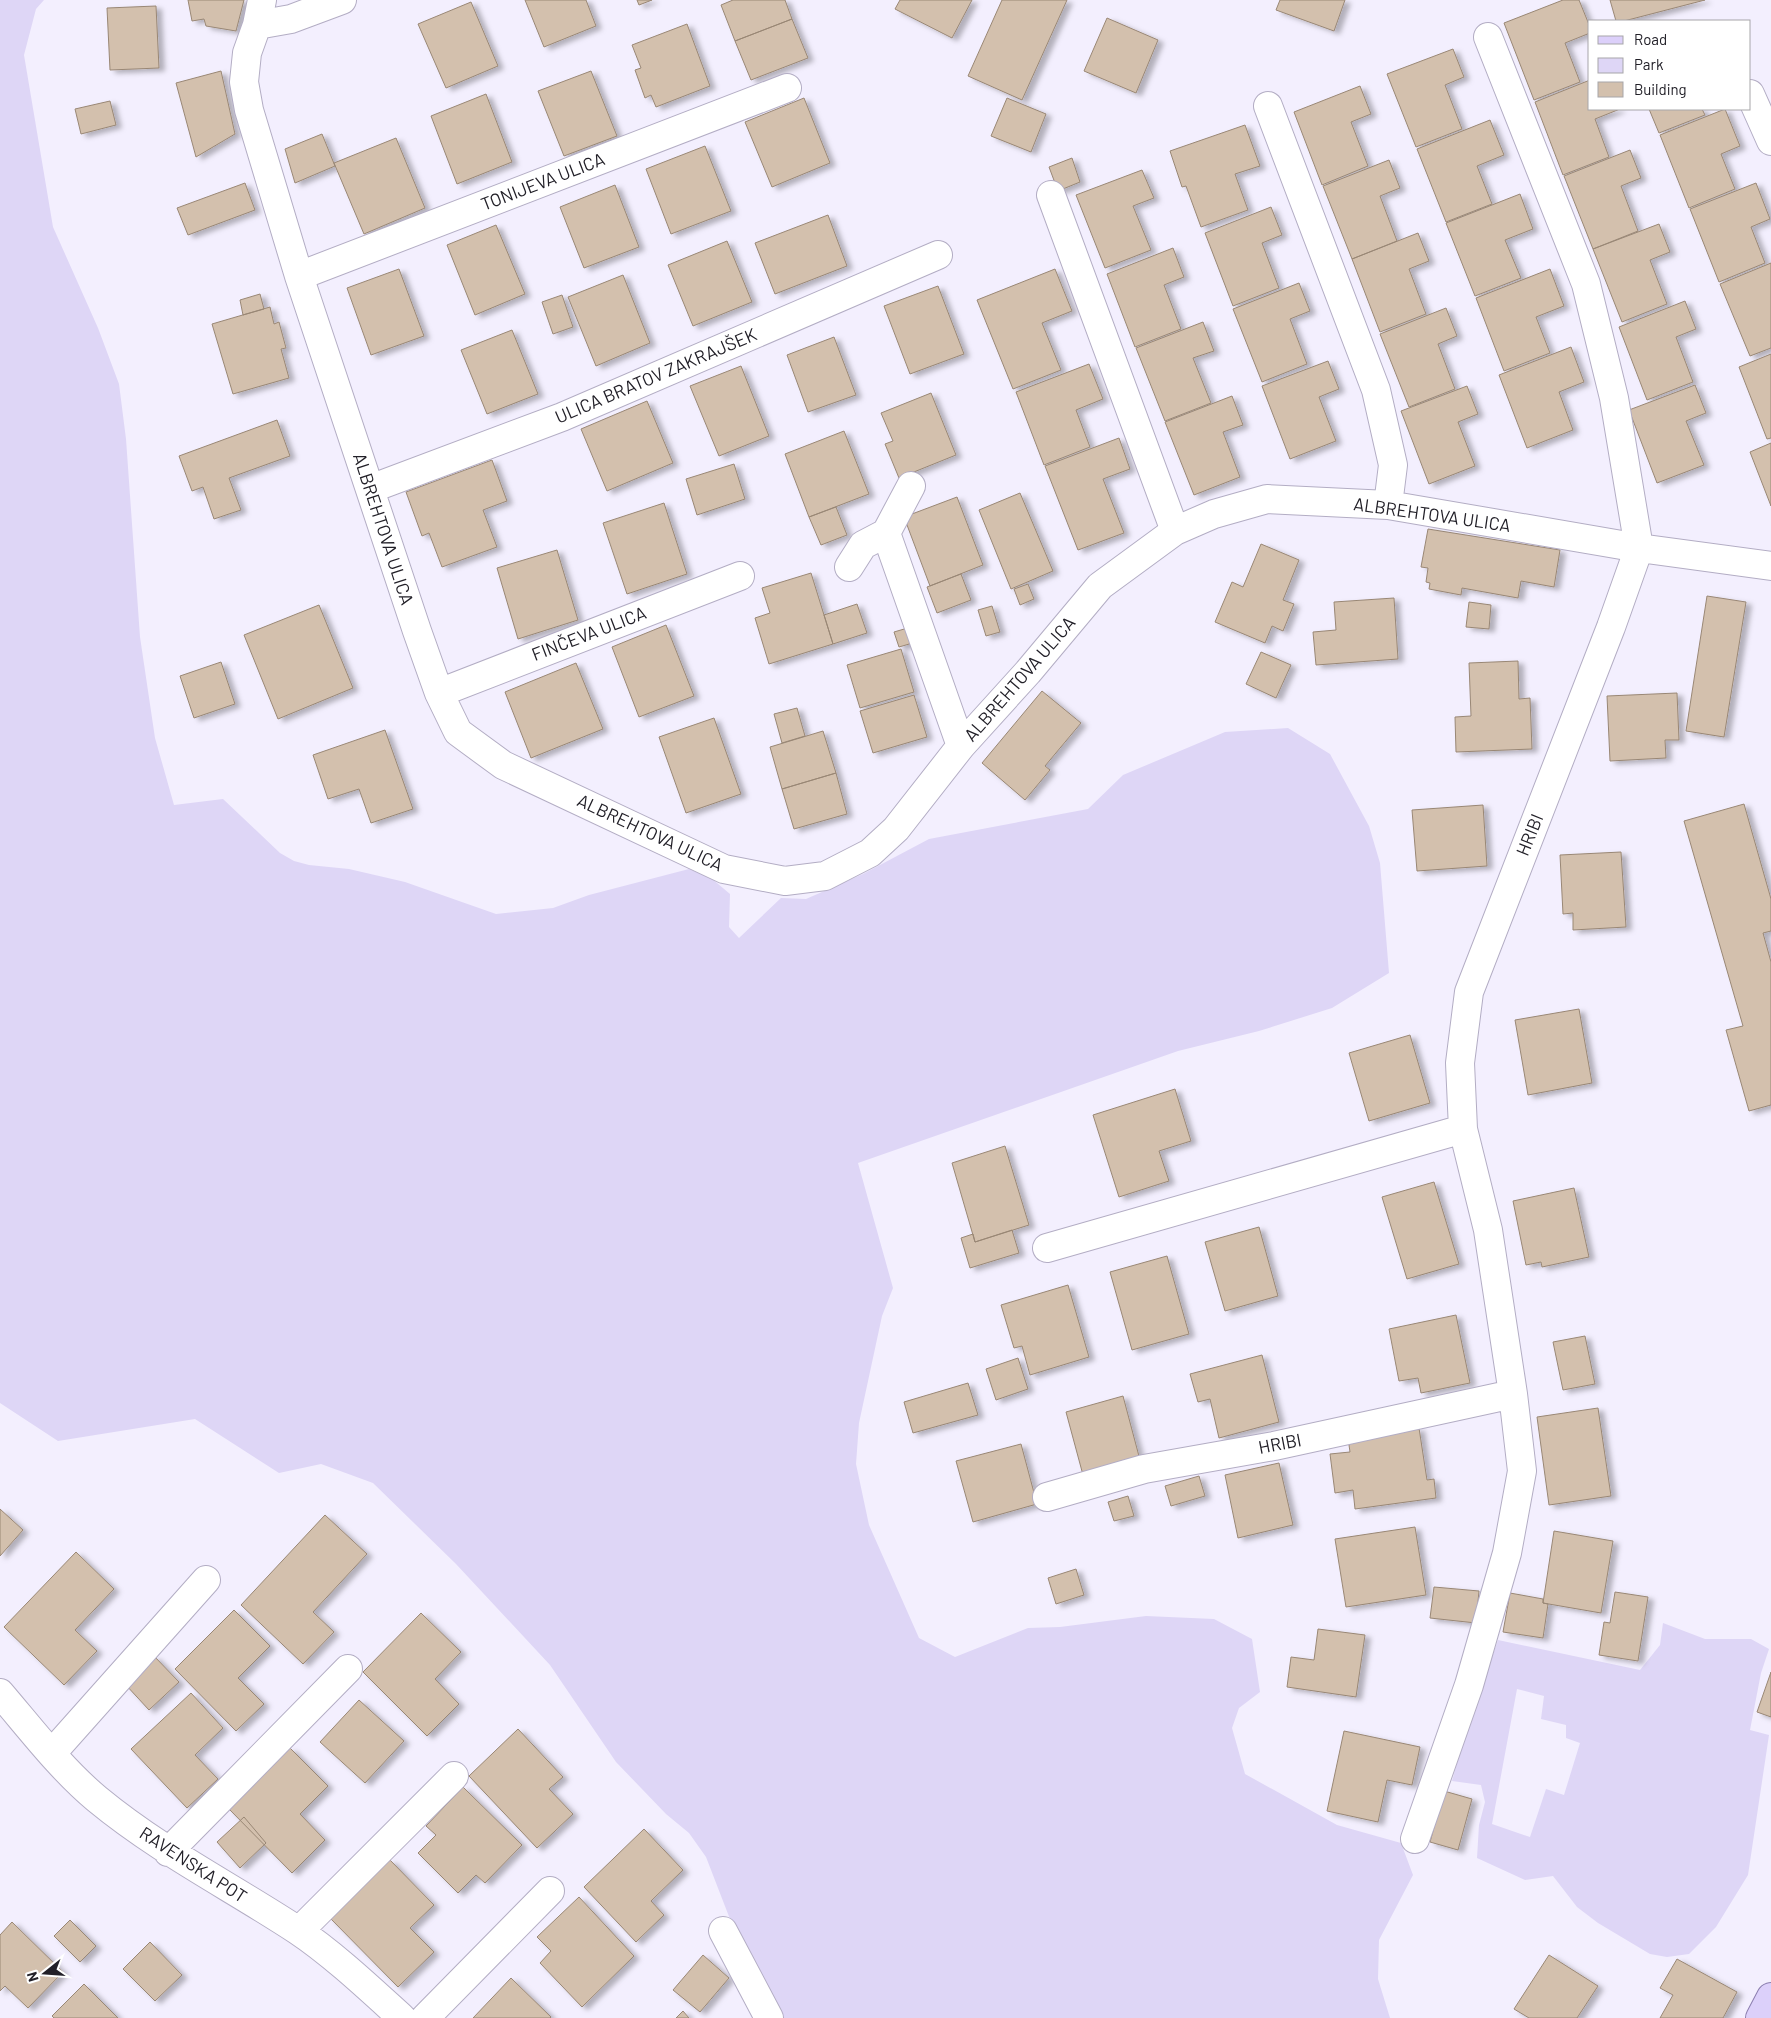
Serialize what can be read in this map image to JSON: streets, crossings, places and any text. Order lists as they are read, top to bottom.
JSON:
{
  "streets": {
    "street": [
      "TONIJEVA ULICA",
      "ULICA BRATOV ZAKRAJŠEK",
      "ALBREHTOVA ULICA",
      "FINČEVA ULICA",
      "HRIBI",
      "RAVENSKA POT"
    ]
  },
  "crossings": [
    ["TONIJEVA ULICA", "ALBREHTOVA ULICA"],
    ["ULICA BRATOV ZAKRAJŠEK", "ALBREHTOVA ULICA"],
    ["ALBREHTOVA ULICA", "FINČEVA ULICA"],
    ["ALBREHTOVA ULICA", "HRIBI"]
  ],
  "legend": ["Road", "Park", "Building"],
  "north": "left"
}
